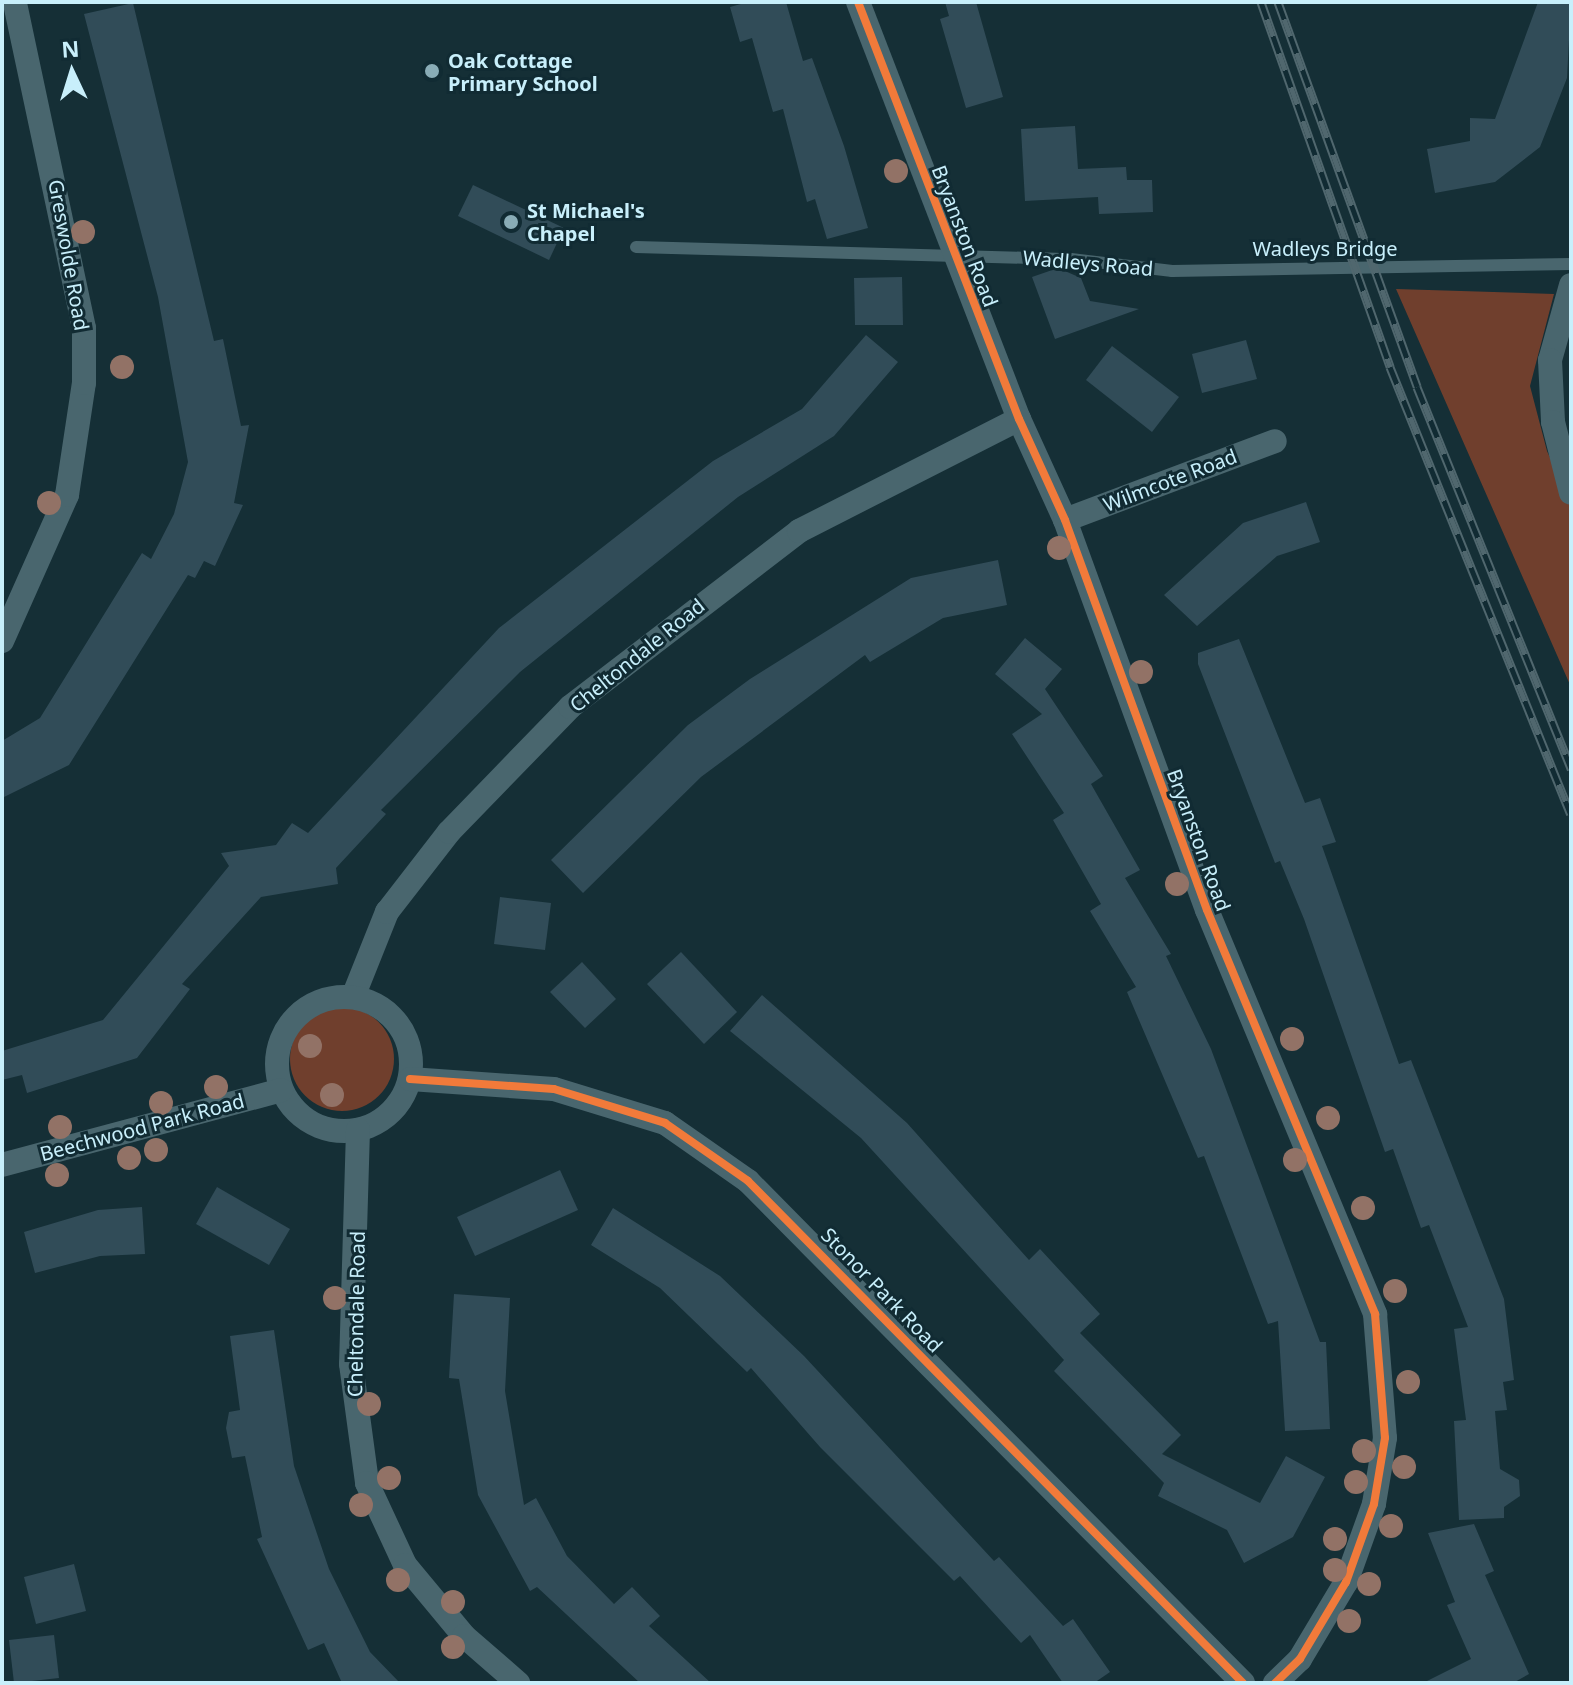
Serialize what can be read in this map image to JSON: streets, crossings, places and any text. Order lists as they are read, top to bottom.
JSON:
{
  "streets": {
    "street": [
      "Bryanston Road",
      "Greswolde Road",
      "Wilmcote Road",
      "Cheltondale Road",
      "Beechwood Park Road",
      "Stonor Park Road"
    ],
    "lane": ["Wadleys Bridge", "Wadleys Road"]
  },
  "crossings": [
    ["Bryanston Road", "Wadleys Road"],
    ["Bryanston Road", "Wilmcote Road"],
    ["Bryanston Road", "Cheltondale Road"],
    ["Wadleys Bridge", "Wadleys Road"],
    ["Cheltondale Road", "Beechwood Park Road"],
    ["Cheltondale Road", "Stonor Park Road"],
    ["Beechwood Park Road", "Stonor Park Road"]
  ],
  "places": ["Oak Cottage Primary School", "St Michael's Chapel"],
  "north": "top"
}
